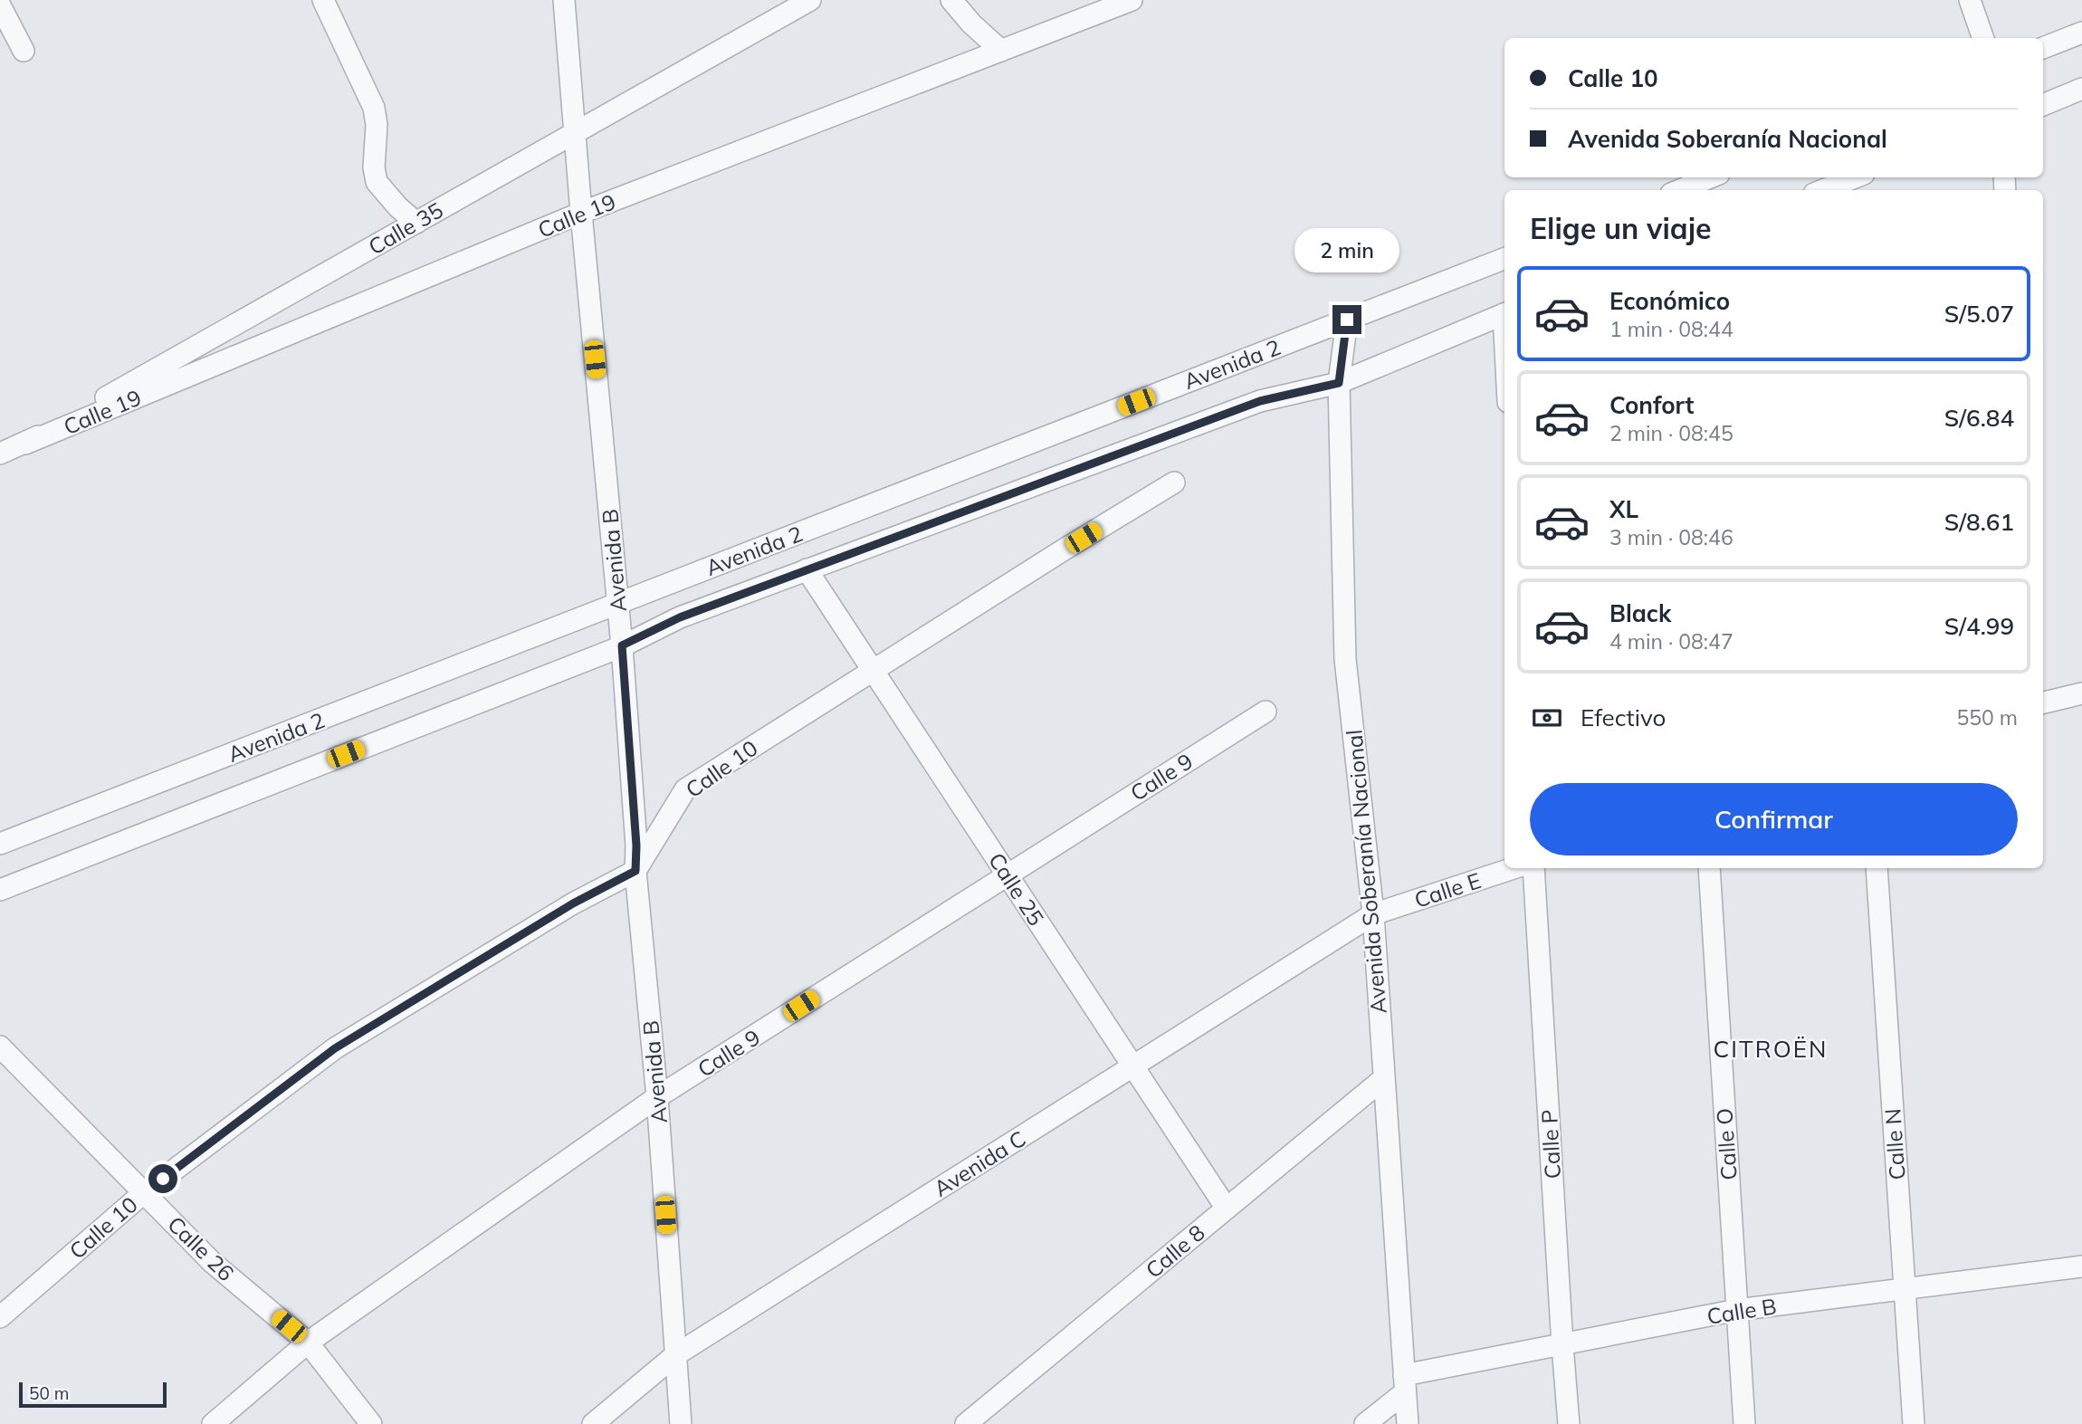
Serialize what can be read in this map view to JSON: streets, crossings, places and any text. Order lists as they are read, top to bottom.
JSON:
{
  "streets": {
    "street": [
      "Calle 19",
      "Calle 35",
      "Avenida 2",
      "Avenida B",
      "Calle 10",
      "Calle 9",
      "Avenida Soberanía Nacional",
      "Calle 25",
      "Calle E",
      "Calle P",
      "Calle O",
      "Calle N",
      "Avenida C",
      "Calle 26",
      "Calle 8",
      "Calle B"
    ]
  },
  "crossings": [
    ["Calle 19", "Calle 35"],
    ["Calle 19", "Avenida B"],
    ["Calle 35", "Avenida B"],
    ["Avenida 2", "Avenida B"],
    ["Avenida 2", "Avenida Soberanía Nacional"],
    ["Avenida 2", "Calle 25"],
    ["Avenida B", "Calle 10"],
    ["Avenida B", "Calle 9"],
    ["Avenida B", "Avenida C"],
    ["Calle 10", "Calle 25"],
    ["Calle 10", "Calle 26"],
    ["Calle 9", "Calle 25"],
    ["Calle 9", "Calle 26"],
    ["Avenida Soberanía Nacional", "Calle E"],
    ["Avenida Soberanía Nacional", "Avenida C"],
    ["Avenida Soberanía Nacional", "Calle 8"],
    ["Avenida Soberanía Nacional", "Calle B"],
    ["Calle 25", "Avenida C"],
    ["Calle 25", "Calle 8"],
    ["Calle E", "Avenida C"],
    ["Calle P", "Calle B"],
    ["Calle O", "Calle B"],
    ["Calle N", "Calle B"]
  ],
  "districts": ["CITROËN"],
  "scale_bar": "50 m",
  "page": {
    "banner": ["Calle 10", "Avenida Soberanía Nacional"],
    "heading": "Elige un viaje",
    "bubble": "2 min",
    "list": [
      {
        "name": "Económico",
        "note": "1 min · 08:44",
        "value": "S/5.07"
      },
      {
        "name": "Confort",
        "note": "2 min · 08:45",
        "value": "S/6.84"
      },
      {
        "name": "XL",
        "note": "3 min · 08:46",
        "value": "S/8.61"
      },
      {
        "name": "Black",
        "note": "4 min · 08:47",
        "value": "S/4.99"
      }
    ],
    "pay": ["Efectivo", "550 m"],
    "buttons": "Confirmar",
    "scale": "50 m"
  }
}
